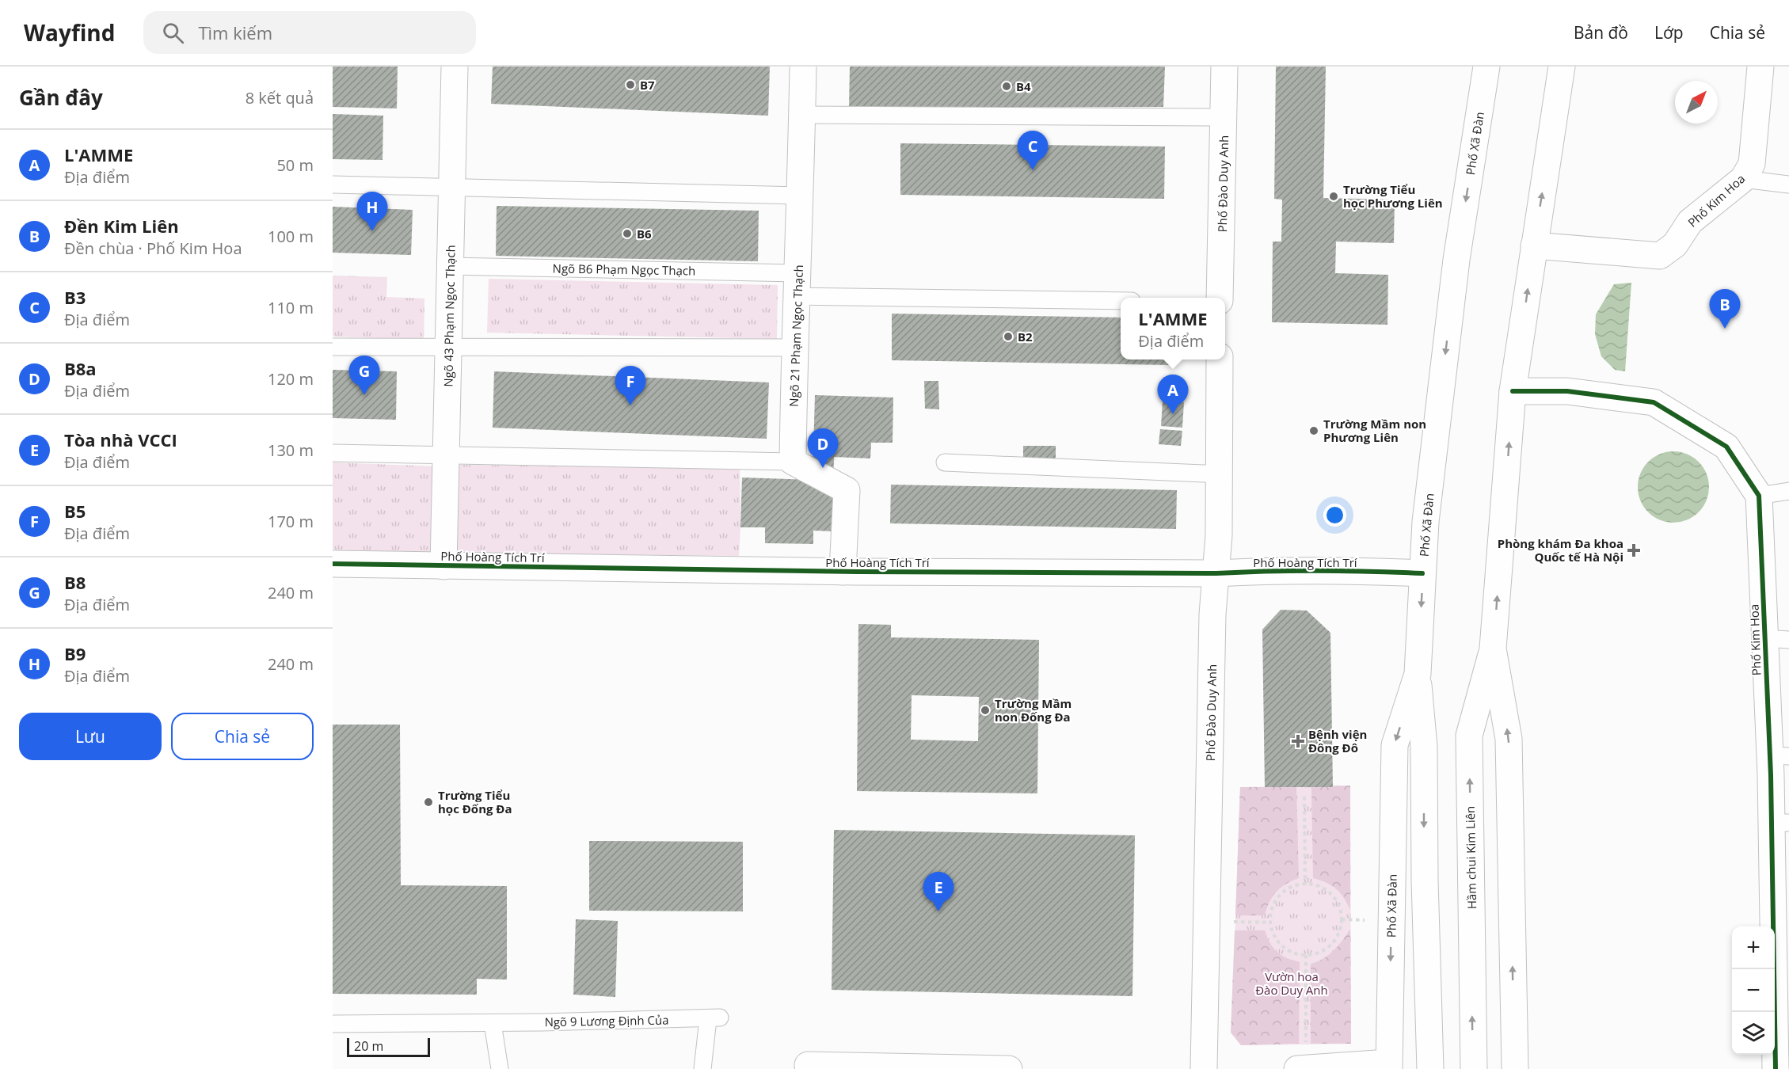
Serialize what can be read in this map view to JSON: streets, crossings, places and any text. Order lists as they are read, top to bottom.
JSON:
{
  "streets": {
    "street": [
      "Phố Xã Đàn",
      "Phố Đào Duy Anh",
      "Phố Kim Hoa",
      "Ngõ 43 Phạm Ngọc Thạch",
      "Ngõ 21 Phạm Ngọc Thạch",
      "Phố Hoàng Tích Trí",
      "Hầm chui Kim Liên"
    ],
    "lane": ["Ngõ B6 Phạm Ngọc Thạch", "Ngõ 9 Lương Định Của"]
  },
  "crossings": [
    ["Phố Xã Đàn", "Phố Hoàng Tích Trí"],
    ["Phố Đào Duy Anh", "Phố Hoàng Tích Trí"],
    ["Ngõ B6 Phạm Ngọc Thạch", "Ngõ 43 Phạm Ngọc Thạch"],
    ["Ngõ B6 Phạm Ngọc Thạch", "Ngõ 21 Phạm Ngọc Thạch"],
    ["Ngõ 43 Phạm Ngọc Thạch", "Phố Hoàng Tích Trí"]
  ],
  "parks": ["Vườn hoa Đào Duy Anh"],
  "places": {
    "other": [
      "B7",
      "B4",
      "Trường Tiểu học Phương Liên",
      "B6",
      "B2",
      "Trường Mầm non Phương Liên",
      "Trường Mầm non Đống Đa",
      "Trường Tiểu học Đống Đa"
    ],
    "health": ["Phòng khám Đa khoa Quốc tế Hà Nội", "Bệnh viện Đông Đô"]
  },
  "scale_bar": "20 m",
  "north": "top right",
  "page": {
    "header": "Wayfind",
    "search": "Tìm kiếm",
    "nav": ["Bản đồ", "Lớp", "Chia sẻ"],
    "heading": ["Gần đây", "8 kết quả"],
    "list": [
      {
        "mark": "A",
        "name": "L'AMME",
        "note": "Địa điểm",
        "value": "50 m"
      },
      {
        "mark": "B",
        "name": "Đền Kim Liên",
        "note": "Đền chùa · Phố Kim Hoa",
        "value": "100 m"
      },
      {
        "mark": "C",
        "name": "B3",
        "note": "Địa điểm",
        "value": "110 m"
      },
      {
        "mark": "D",
        "name": "B8a",
        "note": "Địa điểm",
        "value": "120 m"
      },
      {
        "mark": "E",
        "name": "Tòa nhà VCCI",
        "note": "Địa điểm",
        "value": "130 m"
      },
      {
        "mark": "F",
        "name": "B5",
        "note": "Địa điểm",
        "value": "170 m"
      },
      {
        "mark": "G",
        "name": "B8",
        "note": "Địa điểm",
        "value": "240 m"
      },
      {
        "mark": "H",
        "name": "B9",
        "note": "Địa điểm",
        "value": "240 m"
      }
    ],
    "pins": [
      "C",
      "H",
      "B",
      "G",
      "F",
      "A",
      "D",
      "E"
    ],
    "popup": ["L'AMME", "Địa điểm"],
    "buttons": ["Lưu", "Chia sẻ"],
    "map_buttons": ["+", "−"],
    "scale": "20 m"
  }
}
